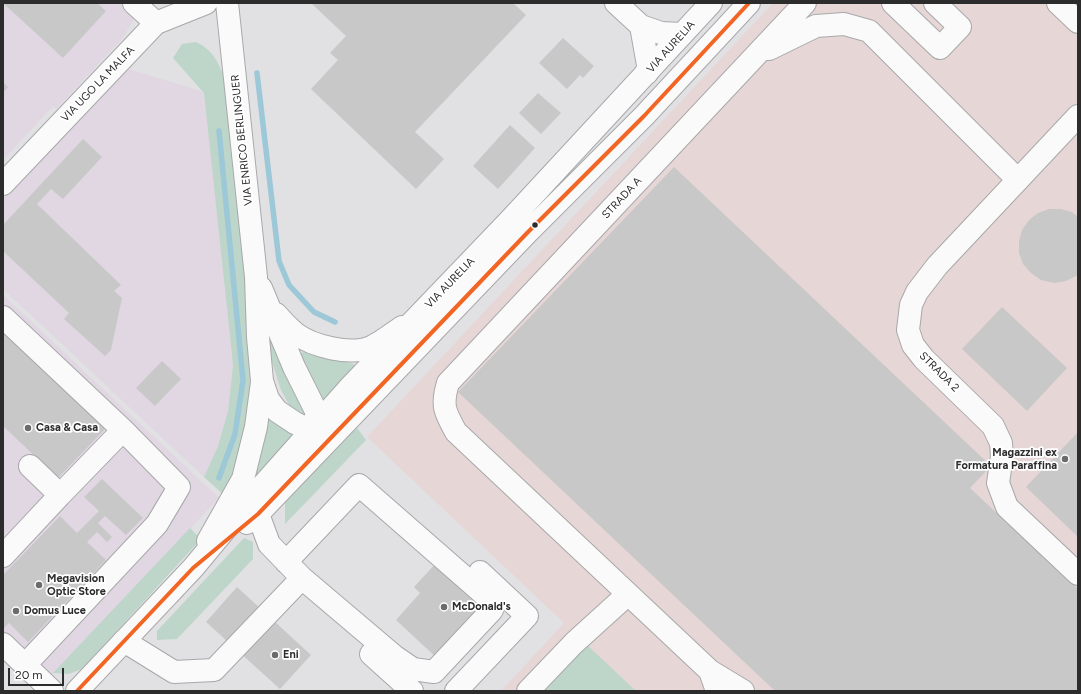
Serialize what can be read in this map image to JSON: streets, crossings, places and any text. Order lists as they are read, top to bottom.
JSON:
{
  "streets": {
    "main road": [
      "VIA AURELIA",
      "VIA UGO LA MALFA",
      "VIA ENRICO BERLINGUER",
      "STRADA A",
      "STRADA 2"
    ]
  },
  "crossings": [
    ["VIA AURELIA", "VIA ENRICO BERLINGUER"]
  ],
  "places": [
    "Casa & Casa",
    "Magazzini ex Formatura Paraffina",
    "Megavision Optic Store",
    "McDonald's",
    "Domus Luce",
    "Eni"
  ],
  "scale_bar": "20 m"
}
